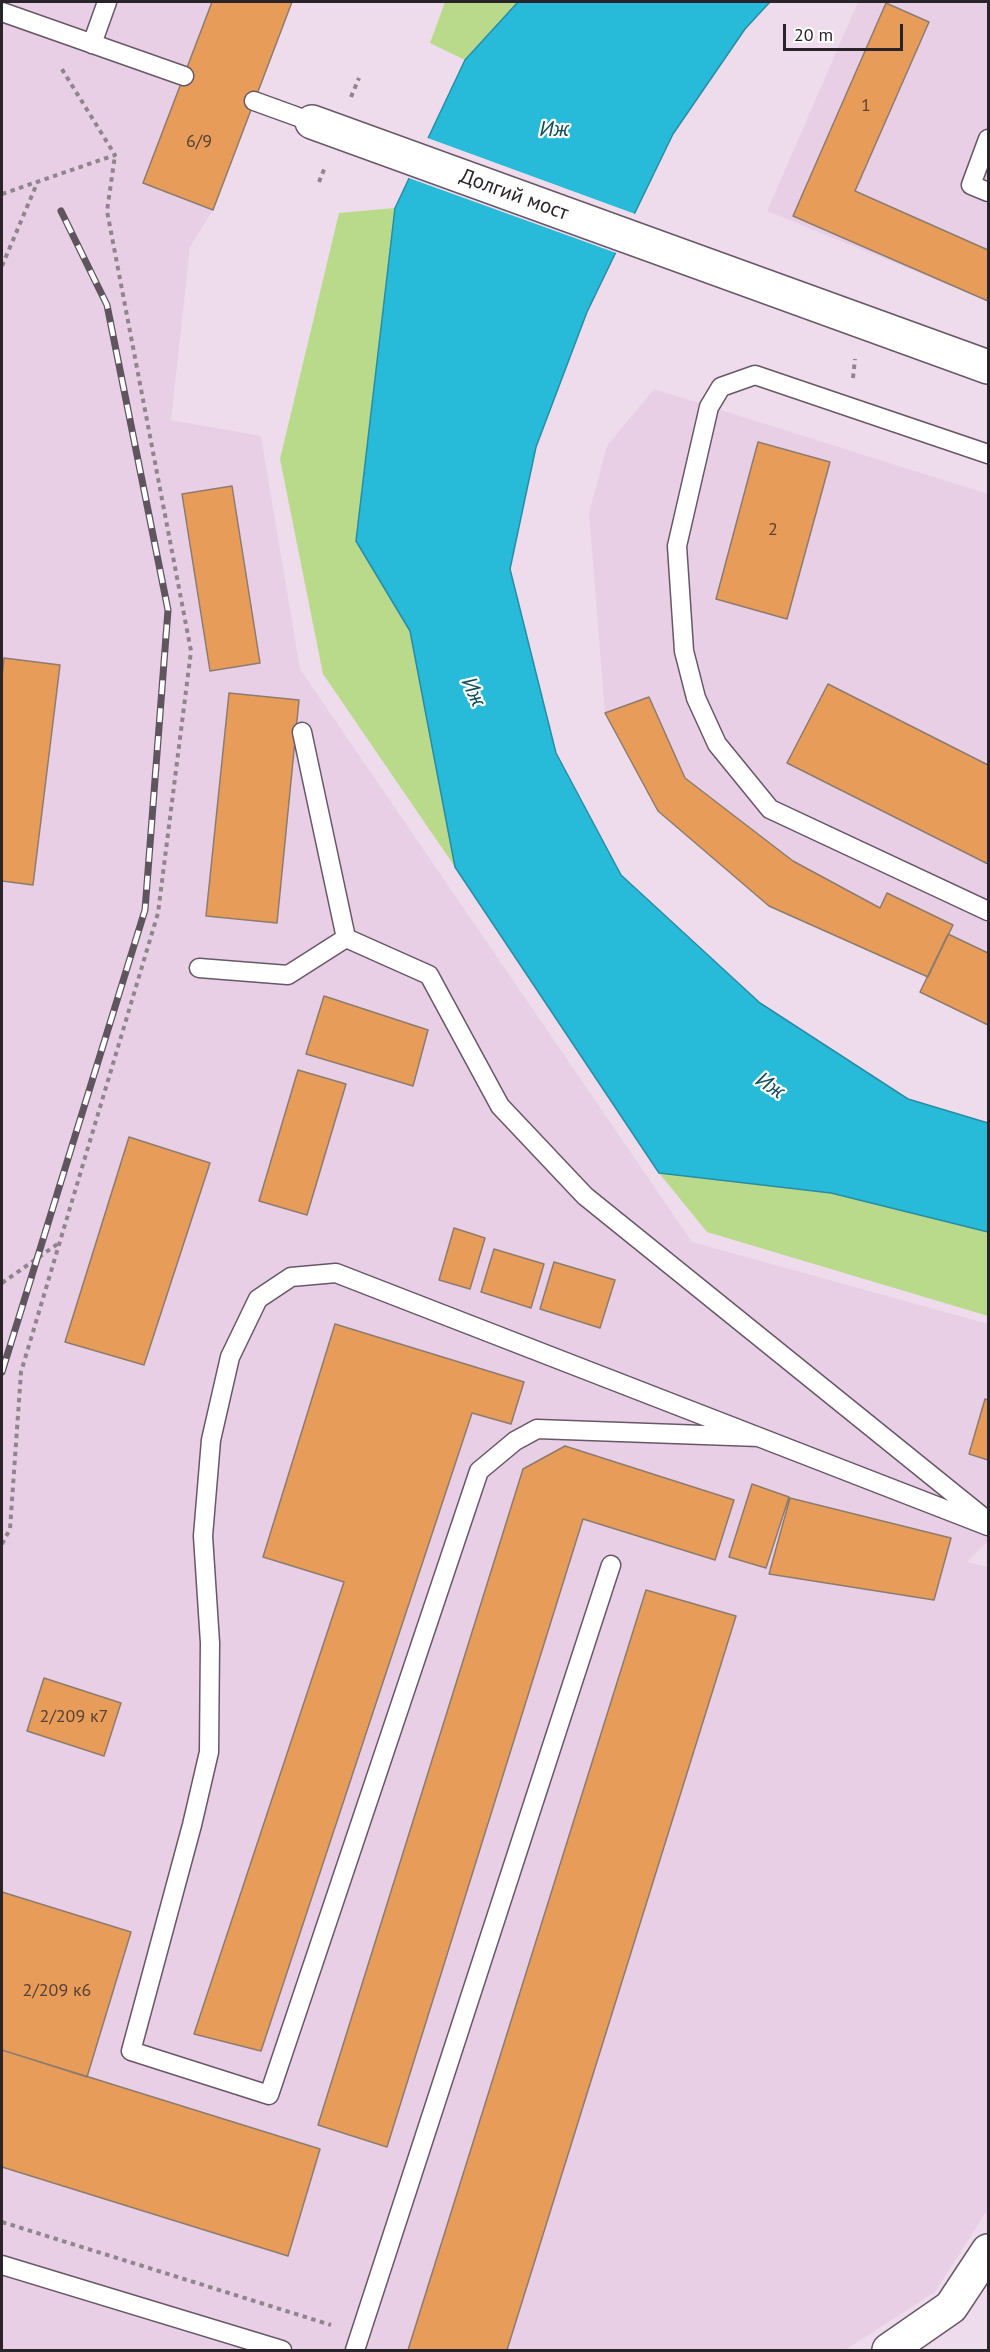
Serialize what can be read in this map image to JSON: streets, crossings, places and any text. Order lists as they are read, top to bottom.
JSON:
{
  "streets": {
    "street": ["Долгий мост"]
  },
  "water": ["Иж"],
  "house_numbers": [
    "1",
    "6/9",
    "2",
    "2/209 к7",
    "2/209 к6"
  ],
  "scale_bar": "20 m"
}
